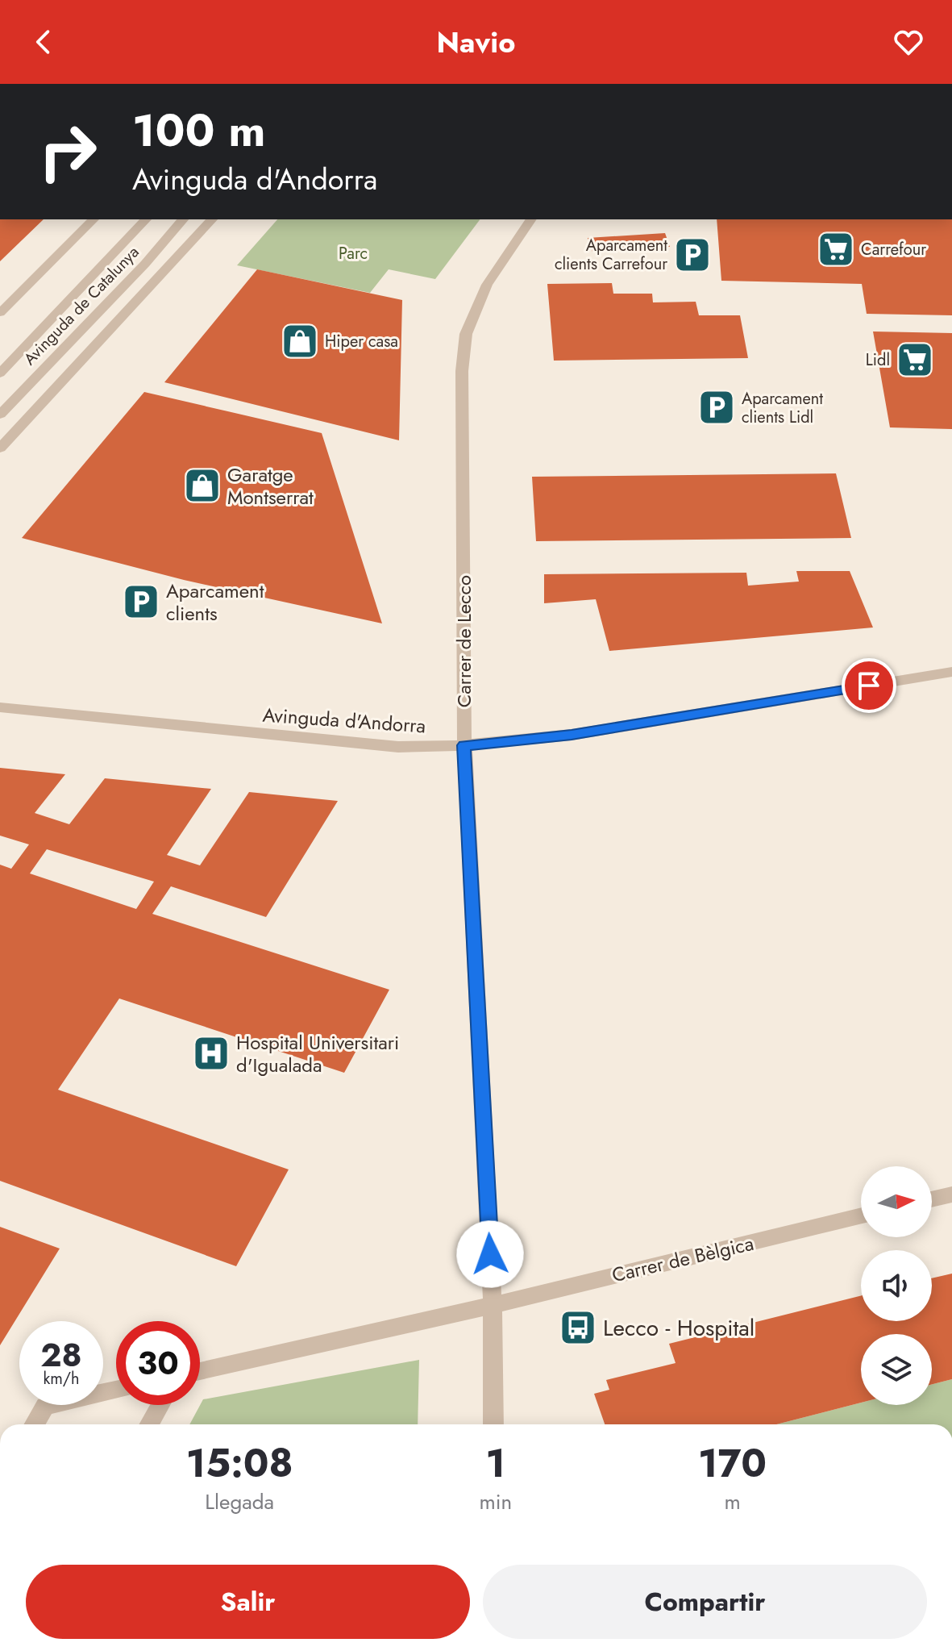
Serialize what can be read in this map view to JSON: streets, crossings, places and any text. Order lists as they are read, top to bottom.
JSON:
{
  "streets": {
    "street": [
      "Avinguda de Catalunya",
      "Carrer de Lecco",
      "Avinguda d'Andorra",
      "Carrer de Bèlgica"
    ]
  },
  "crossings": [
    ["Carrer de Lecco", "Avinguda d'Andorra"],
    ["Carrer de Lecco", "Carrer de Bèlgica"]
  ],
  "parks": ["Parc"],
  "places": {
    "supermarket": ["Carrefour", "Lidl"],
    "parking": ["Aparcament clients Carrefour", "Aparcament clients Lidl", "Aparcament clients"],
    "shop": ["Hiper casa", "Garatge Montserrat"],
    "hospital": ["Hospital Universitari d'Igualada"],
    "bus stop": ["Lecco - Hospital"]
  },
  "north": "right",
  "page": {
    "header": "Navio",
    "turn": ["100 m", "Avinguda d'Andorra"],
    "speed": "28 km/h",
    "limit": "30",
    "eta": [
      "15:08",
      "Llegada",
      "1",
      "min",
      "170",
      "m"
    ],
    "buttons": ["Salir", "Compartir"]
  }
}
